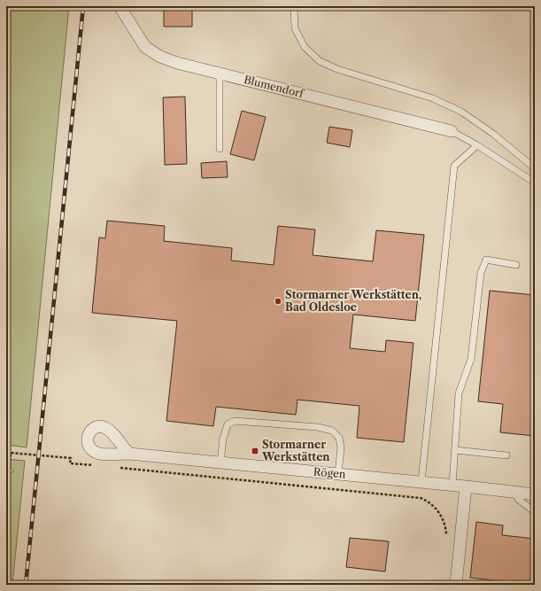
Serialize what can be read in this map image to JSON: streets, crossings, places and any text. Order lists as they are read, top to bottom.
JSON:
{
  "streets": {
    "street": ["Blumendorf", "Rögen"]
  },
  "places": {
    "other": ["Stormarner Werkstätten, Bad Oldesloe"],
    "transit": ["Stormarner Werkstätten"]
  }
}
